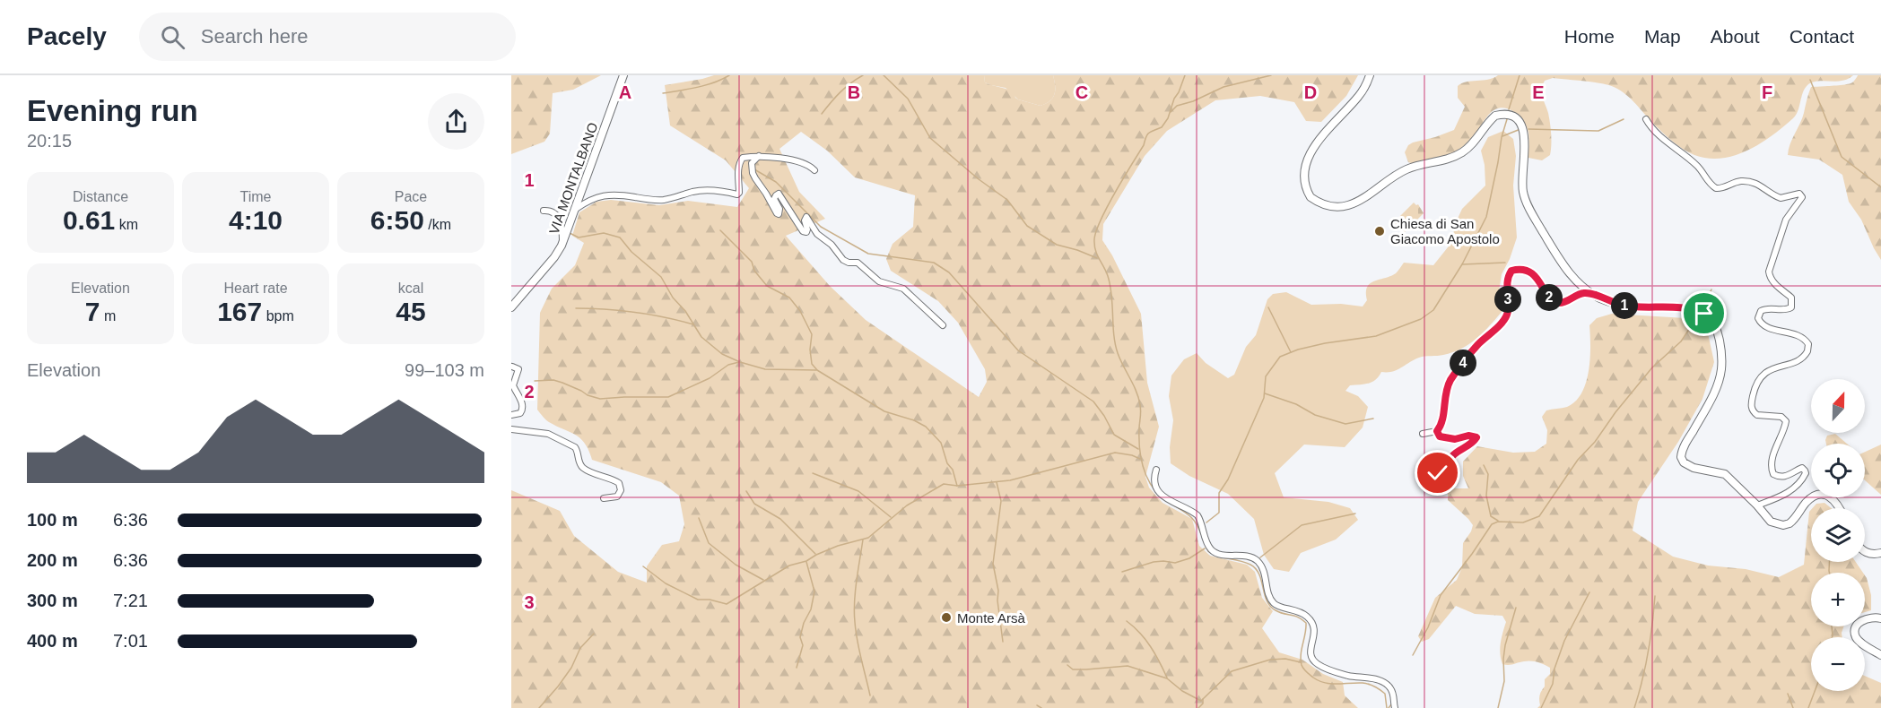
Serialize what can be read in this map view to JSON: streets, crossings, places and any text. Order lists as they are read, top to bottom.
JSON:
{
  "streets": {
    "street": ["VIA MONTALBANO"]
  },
  "places": ["Chiesa di San Giacomo Apostolo", "Monte Arsà"],
  "north": "top",
  "page": {
    "header": "Pacely",
    "search": "Search here",
    "nav": [
      "Home",
      "Map",
      "About",
      "Contact"
    ],
    "heading": ["Evening run", "20:15"],
    "stats": [
      ["Distance", "0.61 km"],
      ["Time", "4:10"],
      ["Pace", "6:50 /km"],
      ["Elevation", "7 m"],
      ["Heart rate", "167 bpm"],
      ["kcal", "45"]
    ],
    "pins": [
      "2",
      "3",
      "1",
      "4"
    ],
    "chart": ["Elevation", "99–103 m"],
    "map_buttons": ["+", "−"],
    "list": [
      {
        "name": "100 m",
        "note": "6:36"
      },
      {
        "name": "200 m",
        "note": "6:36"
      },
      {
        "name": "300 m",
        "note": "7:21"
      },
      {
        "name": "400 m",
        "note": "7:01"
      }
    ]
  },
  "grid": {
    "columns": [
      "A",
      "B",
      "C",
      "D",
      "E",
      "F"
    ],
    "rows": ["1", "2", "3"]
  }
}
